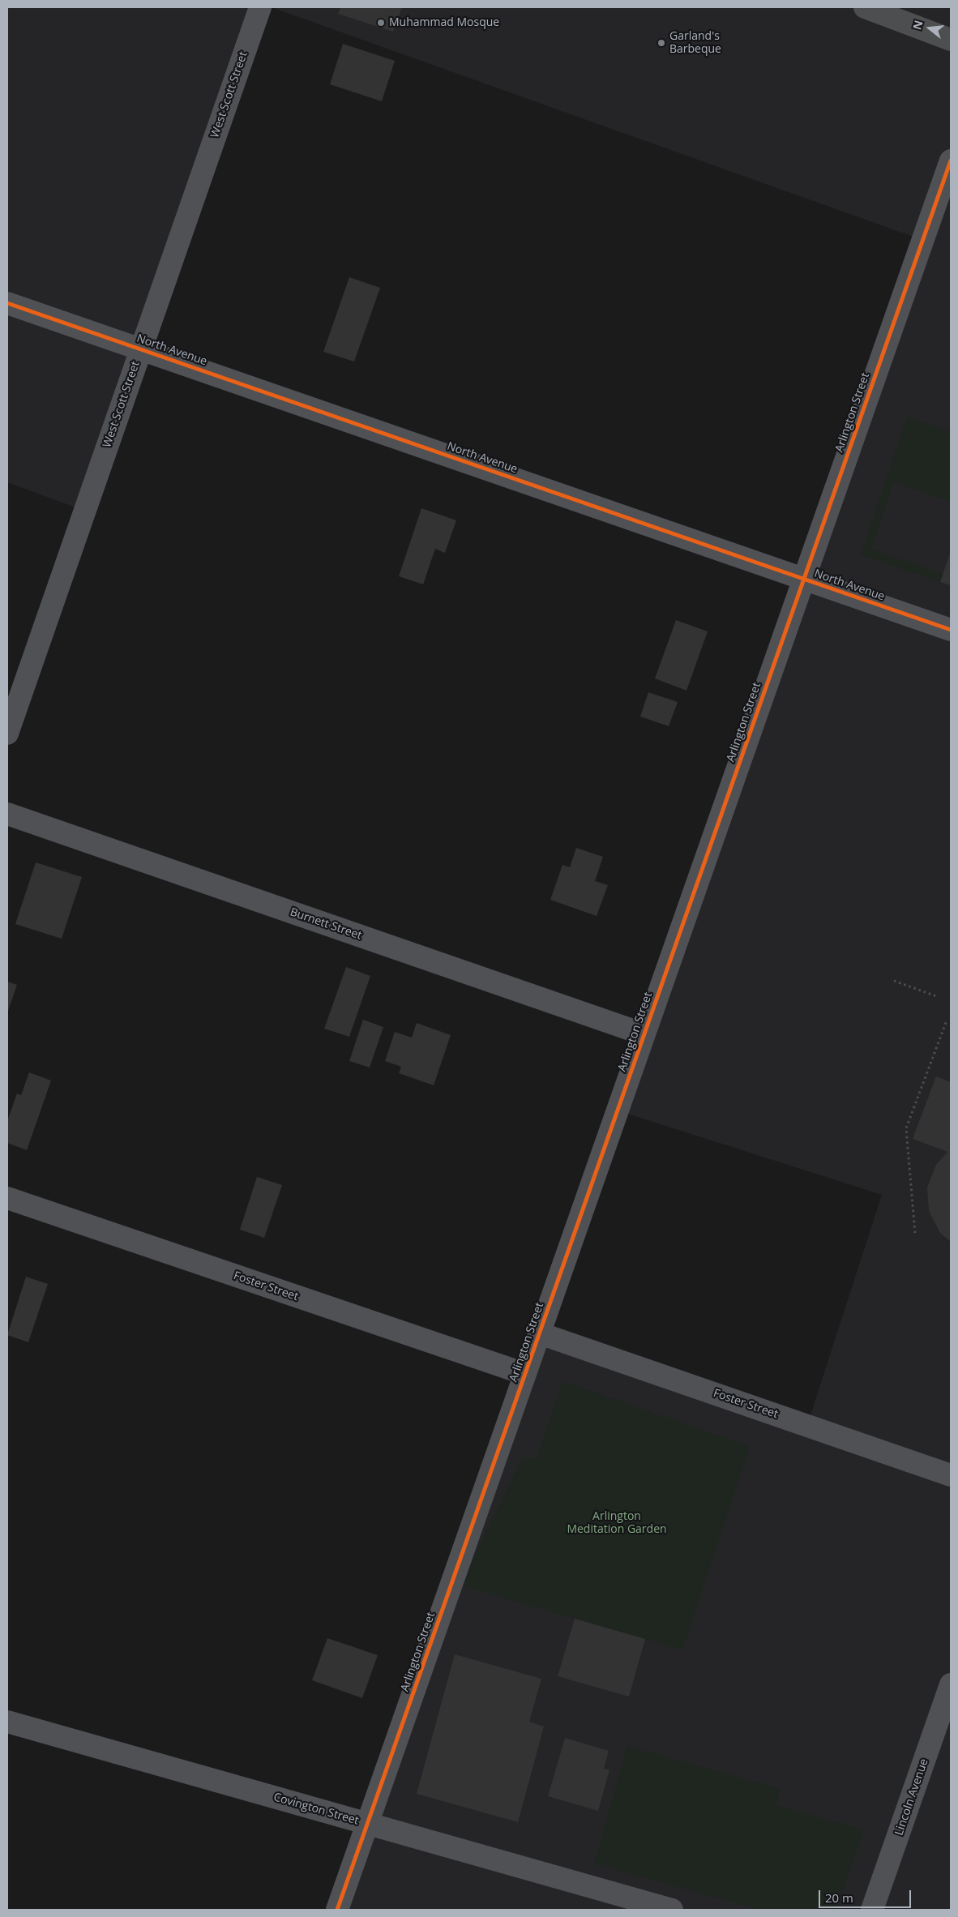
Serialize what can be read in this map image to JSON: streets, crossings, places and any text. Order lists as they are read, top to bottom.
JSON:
{
  "streets": {
    "street": [
      "West Scott Street",
      "North Avenue",
      "Arlington Street",
      "Burnett Street",
      "Foster Street",
      "Lincoln Avenue",
      "Covington Street"
    ]
  },
  "crossings": [
    ["West Scott Street", "North Avenue"],
    ["North Avenue", "Arlington Street"],
    ["Arlington Street", "Burnett Street"],
    ["Arlington Street", "Foster Street"],
    ["Arlington Street", "Covington Street"]
  ],
  "parks": ["Arlington Meditation Garden"],
  "places": ["Muhammad Mosque", "Garland's Barbeque"],
  "scale_bar": "20 m",
  "north": "left"
}
